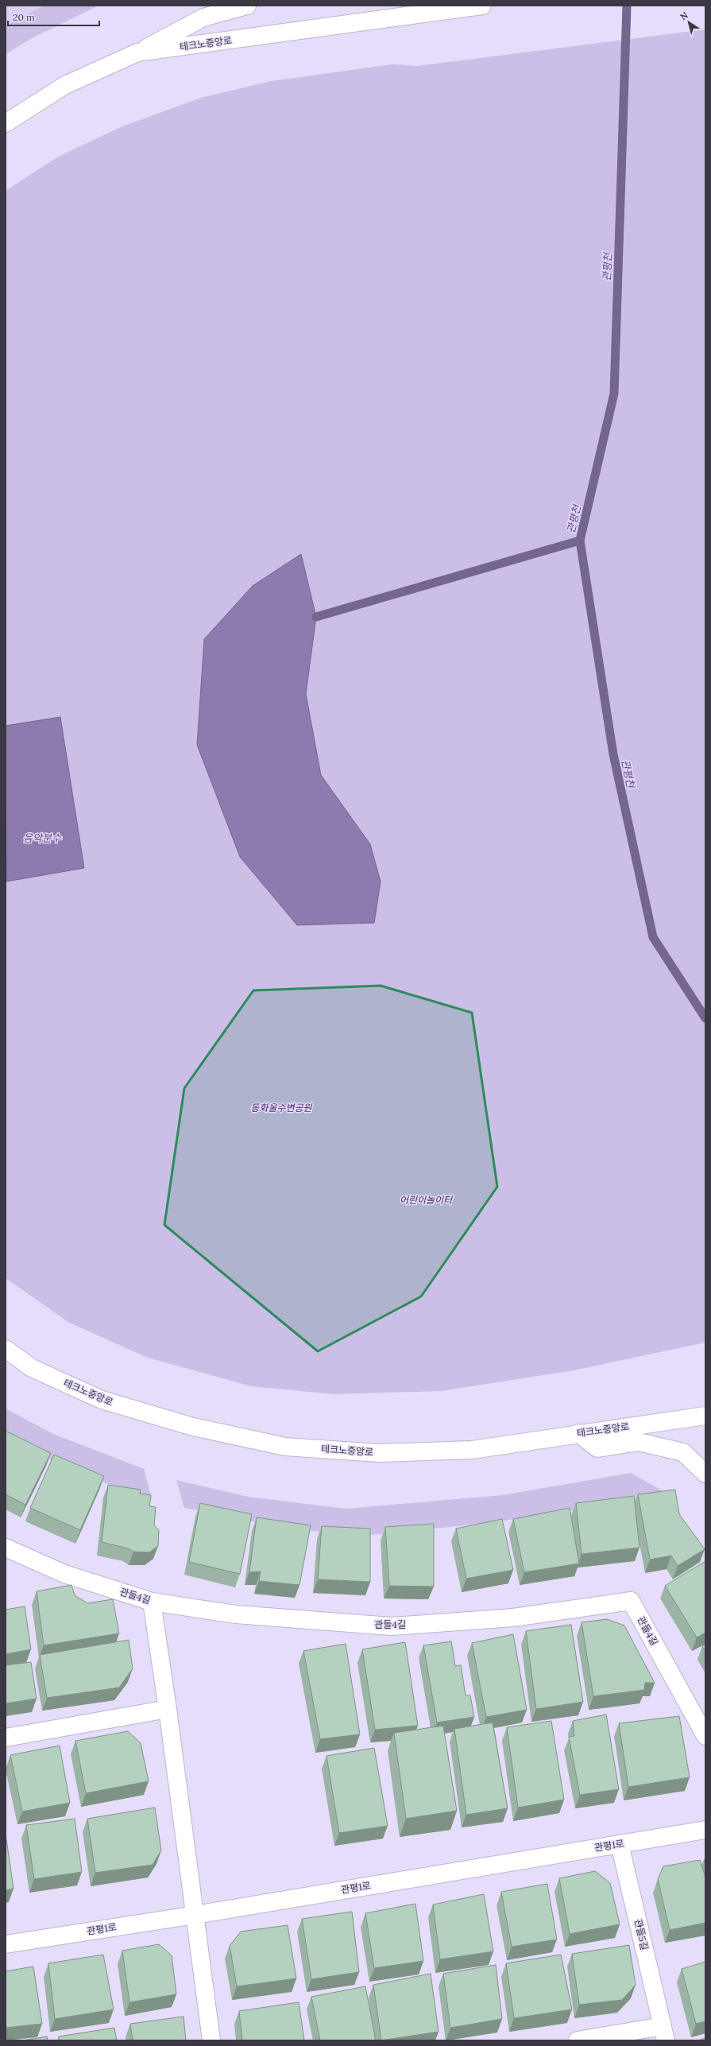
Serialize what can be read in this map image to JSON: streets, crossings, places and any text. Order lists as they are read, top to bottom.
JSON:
{
  "streets": {
    "street": [
      "테크노중앙로",
      "관들4길",
      "관평1로",
      "관들5길"
    ]
  },
  "crossings": [
    ["관평1로", "관들5길"]
  ],
  "water": ["관평천", "음악분수"],
  "parks": ["동화울수변공원", "어린이놀이터"],
  "scale_bar": "20 m",
  "north": "top left"
}
